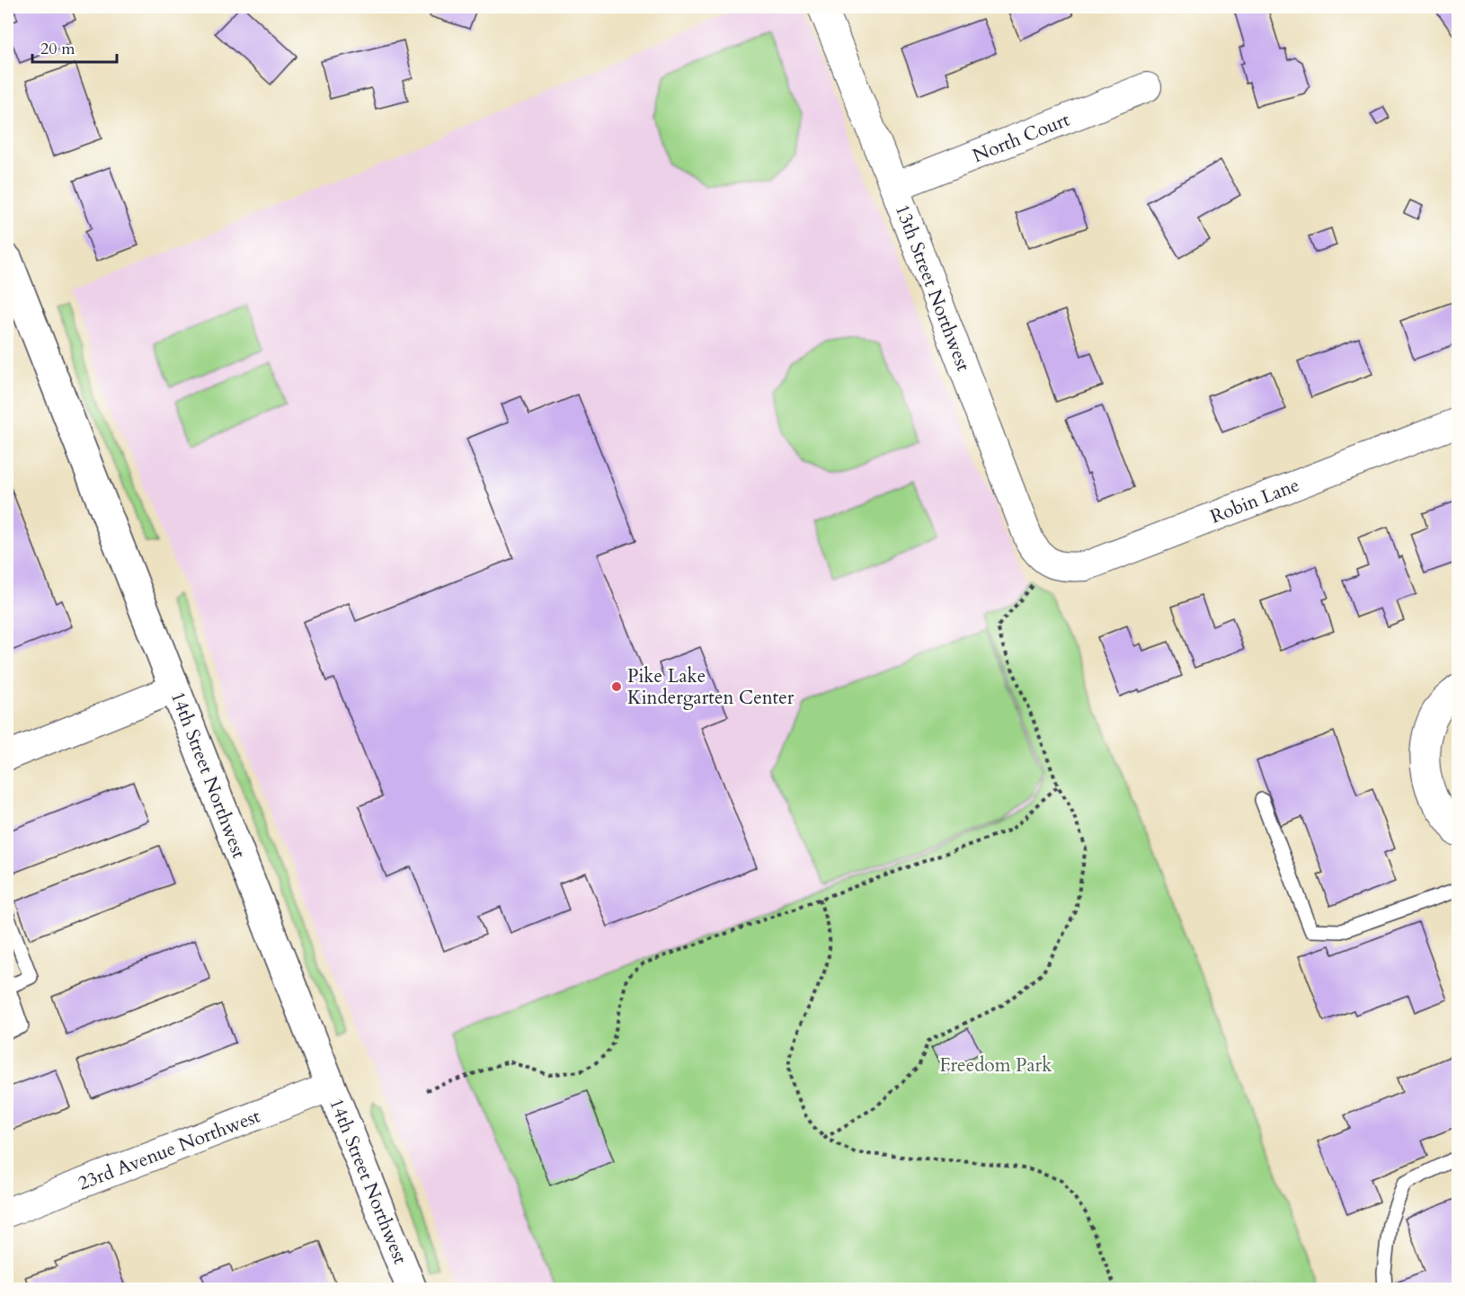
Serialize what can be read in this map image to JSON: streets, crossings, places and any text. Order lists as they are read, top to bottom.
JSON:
{
  "streets": {
    "street": [
      "North Court",
      "13th Street Northwest",
      "Robin Lane",
      "14th Street Northwest",
      "23rd Avenue Northwest"
    ]
  },
  "crossings": [
    ["North Court", "13th Street Northwest"],
    ["13th Street Northwest", "Robin Lane"],
    ["14th Street Northwest", "23rd Avenue Northwest"]
  ],
  "parks": ["Freedom Park"],
  "places": ["Pike Lake Kindergarten Center"],
  "scale_bar": "20 m"
}
